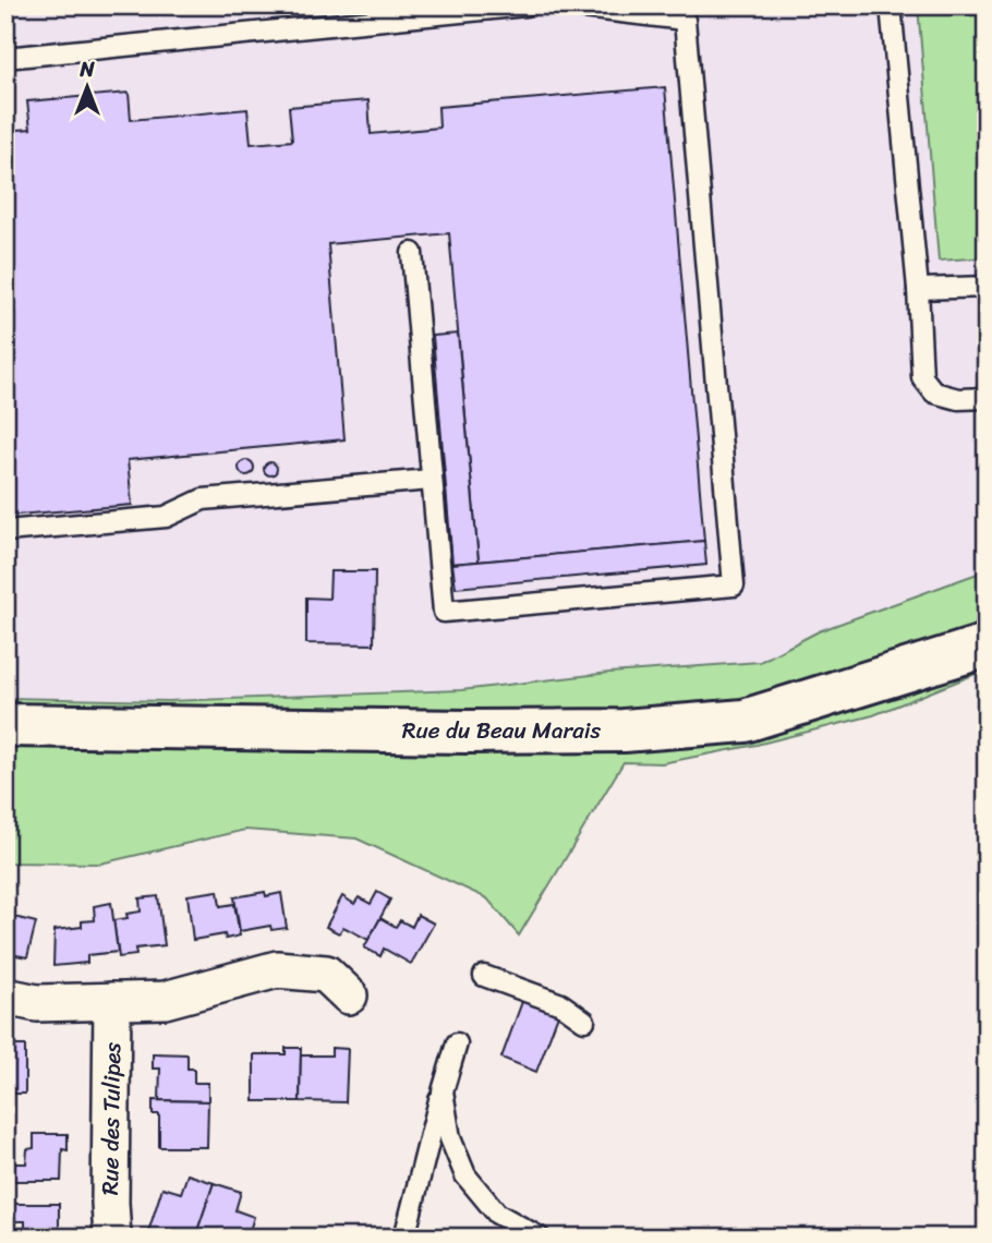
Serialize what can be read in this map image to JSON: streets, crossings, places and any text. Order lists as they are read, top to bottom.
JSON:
{
  "streets": {
    "street": ["Rue du Beau Marais", "Rue des Tulipes"]
  },
  "north": "top"
}
